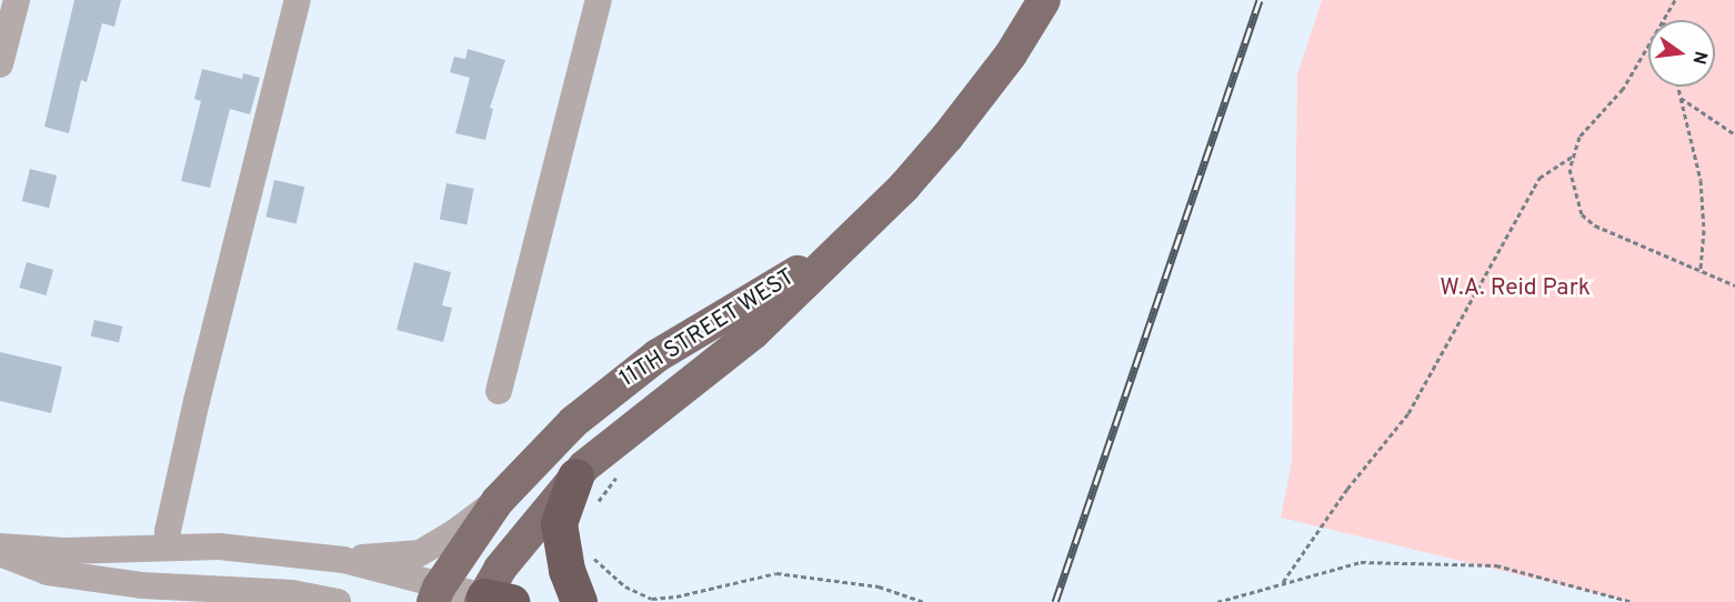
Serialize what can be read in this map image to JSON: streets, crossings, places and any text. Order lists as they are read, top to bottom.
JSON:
{
  "streets": {
    "main road": ["11TH STREET WEST"]
  },
  "parks": ["W.A. Reid Park"],
  "north": "right"
}
